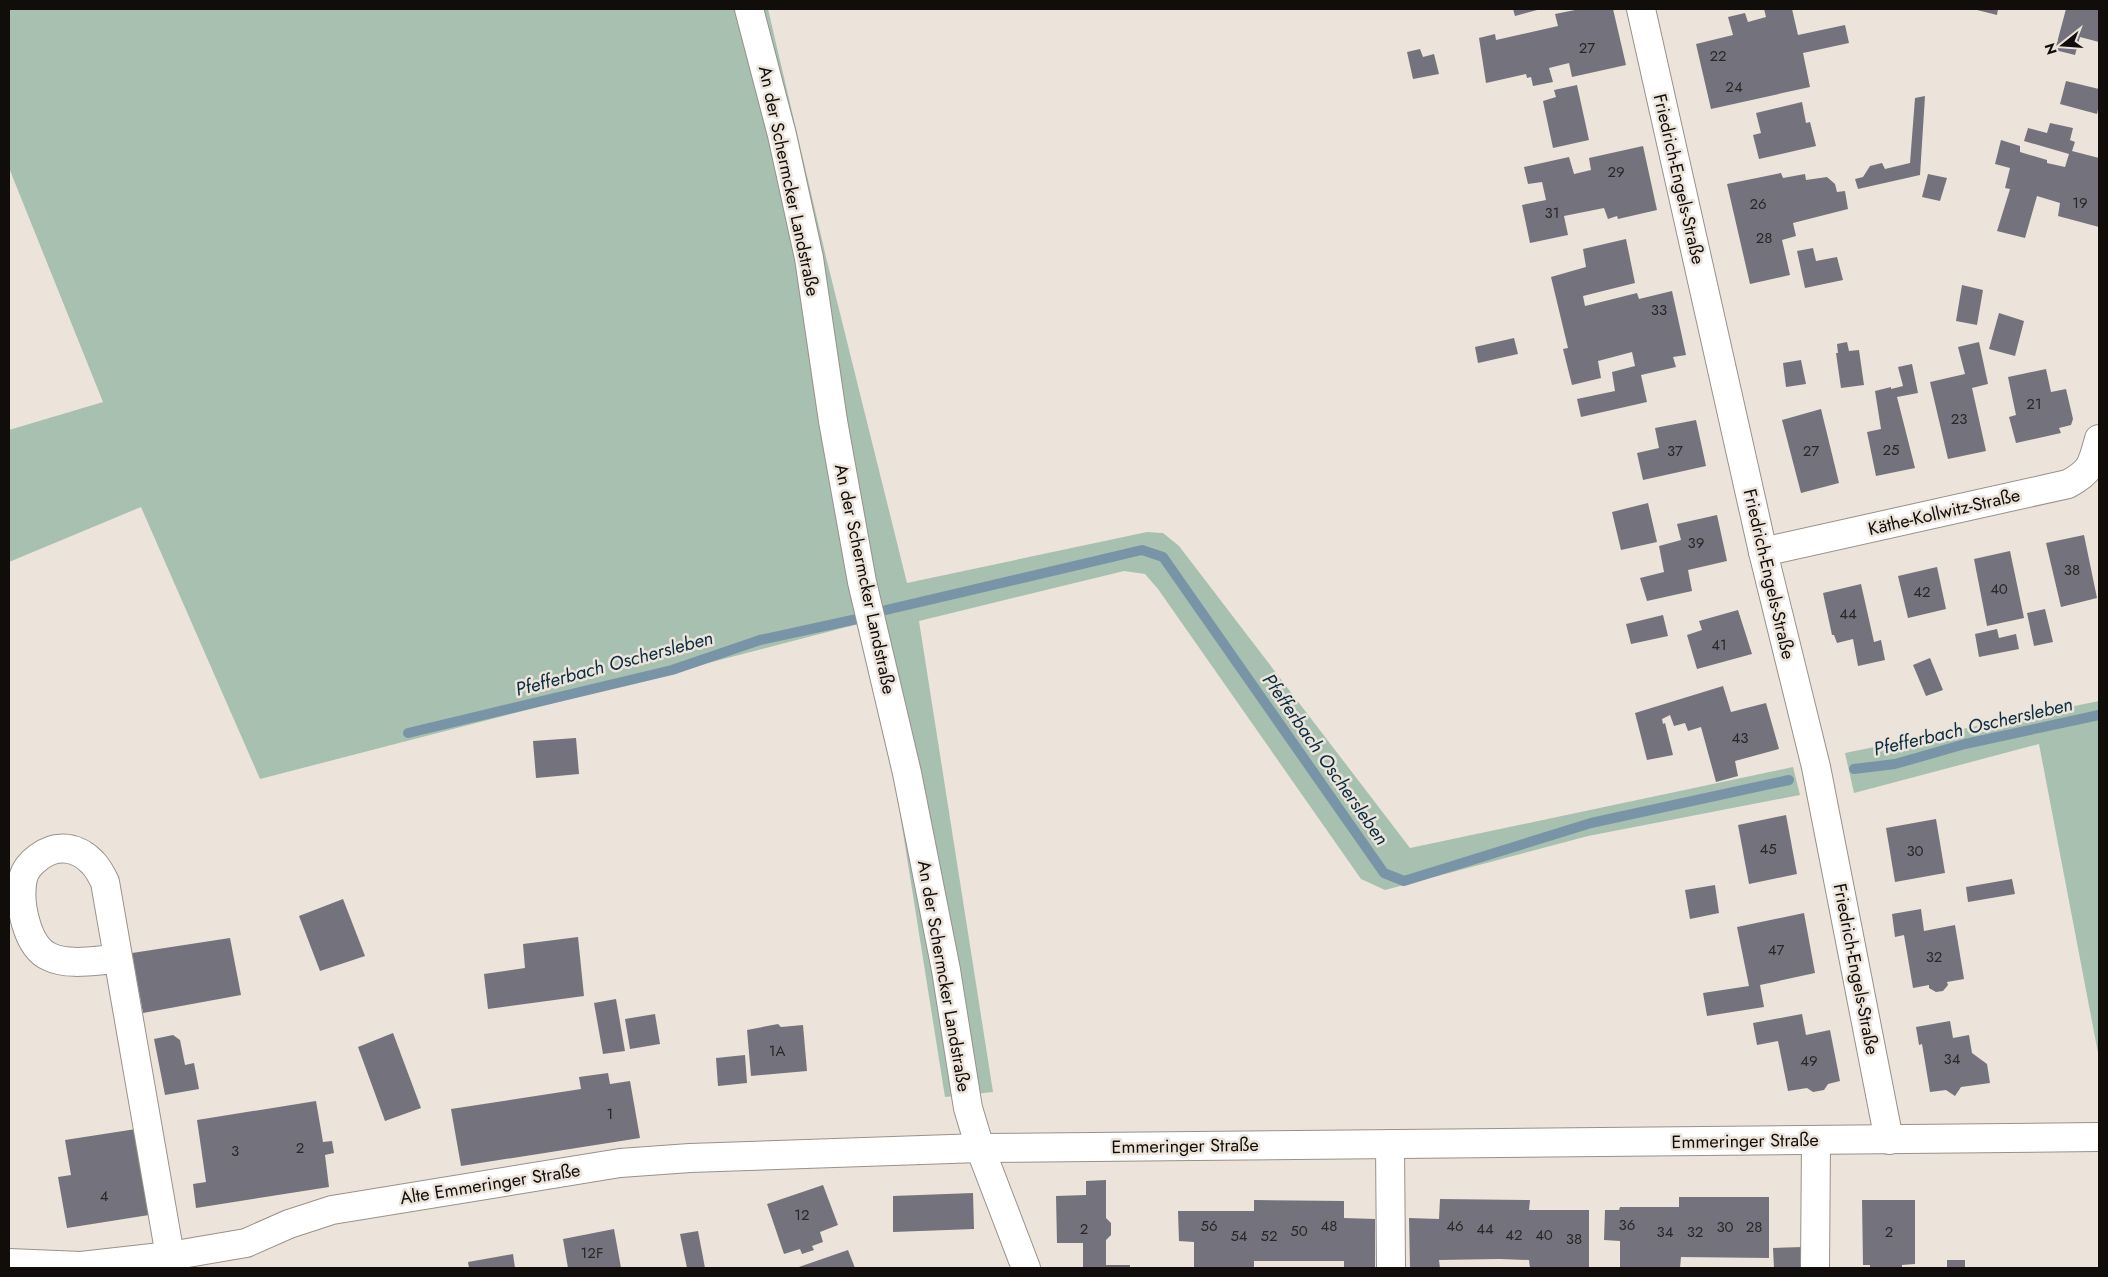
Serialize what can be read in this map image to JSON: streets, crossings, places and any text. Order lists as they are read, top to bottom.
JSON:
{
  "streets": {
    "street": [
      "Friedrich-Engels-Straße",
      "An der Schermcker Landstraße",
      "Käthe-Kollwitz-Straße",
      "Emmeringer Straße",
      "Alte Emmeringer Straße"
    ]
  },
  "crossings": [
    ["Friedrich-Engels-Straße", "Käthe-Kollwitz-Straße"],
    ["Friedrich-Engels-Straße", "Emmeringer Straße"],
    ["An der Schermcker Landstraße", "Emmeringer Straße"],
    ["An der Schermcker Landstraße", "Alte Emmeringer Straße"],
    ["Emmeringer Straße", "Alte Emmeringer Straße"]
  ],
  "water": ["Pfefferbach Oschersleben"],
  "house_numbers": [
    "27",
    "22",
    "24",
    "29",
    "19",
    "26",
    "31",
    "28",
    "33",
    "21",
    "23",
    "25",
    "37",
    "27",
    "39",
    "38",
    "40",
    "42",
    "44",
    "41",
    "43",
    "45",
    "30",
    "47",
    "32",
    "1A",
    "34",
    "49",
    "1",
    "2",
    "3",
    "4",
    "12",
    "36",
    "56",
    "48",
    "46",
    "30",
    "28",
    "2",
    "44",
    "50",
    "34",
    "32",
    "2",
    "42",
    "40",
    "54",
    "52",
    "38",
    "12F"
  ],
  "north": "left"
}
